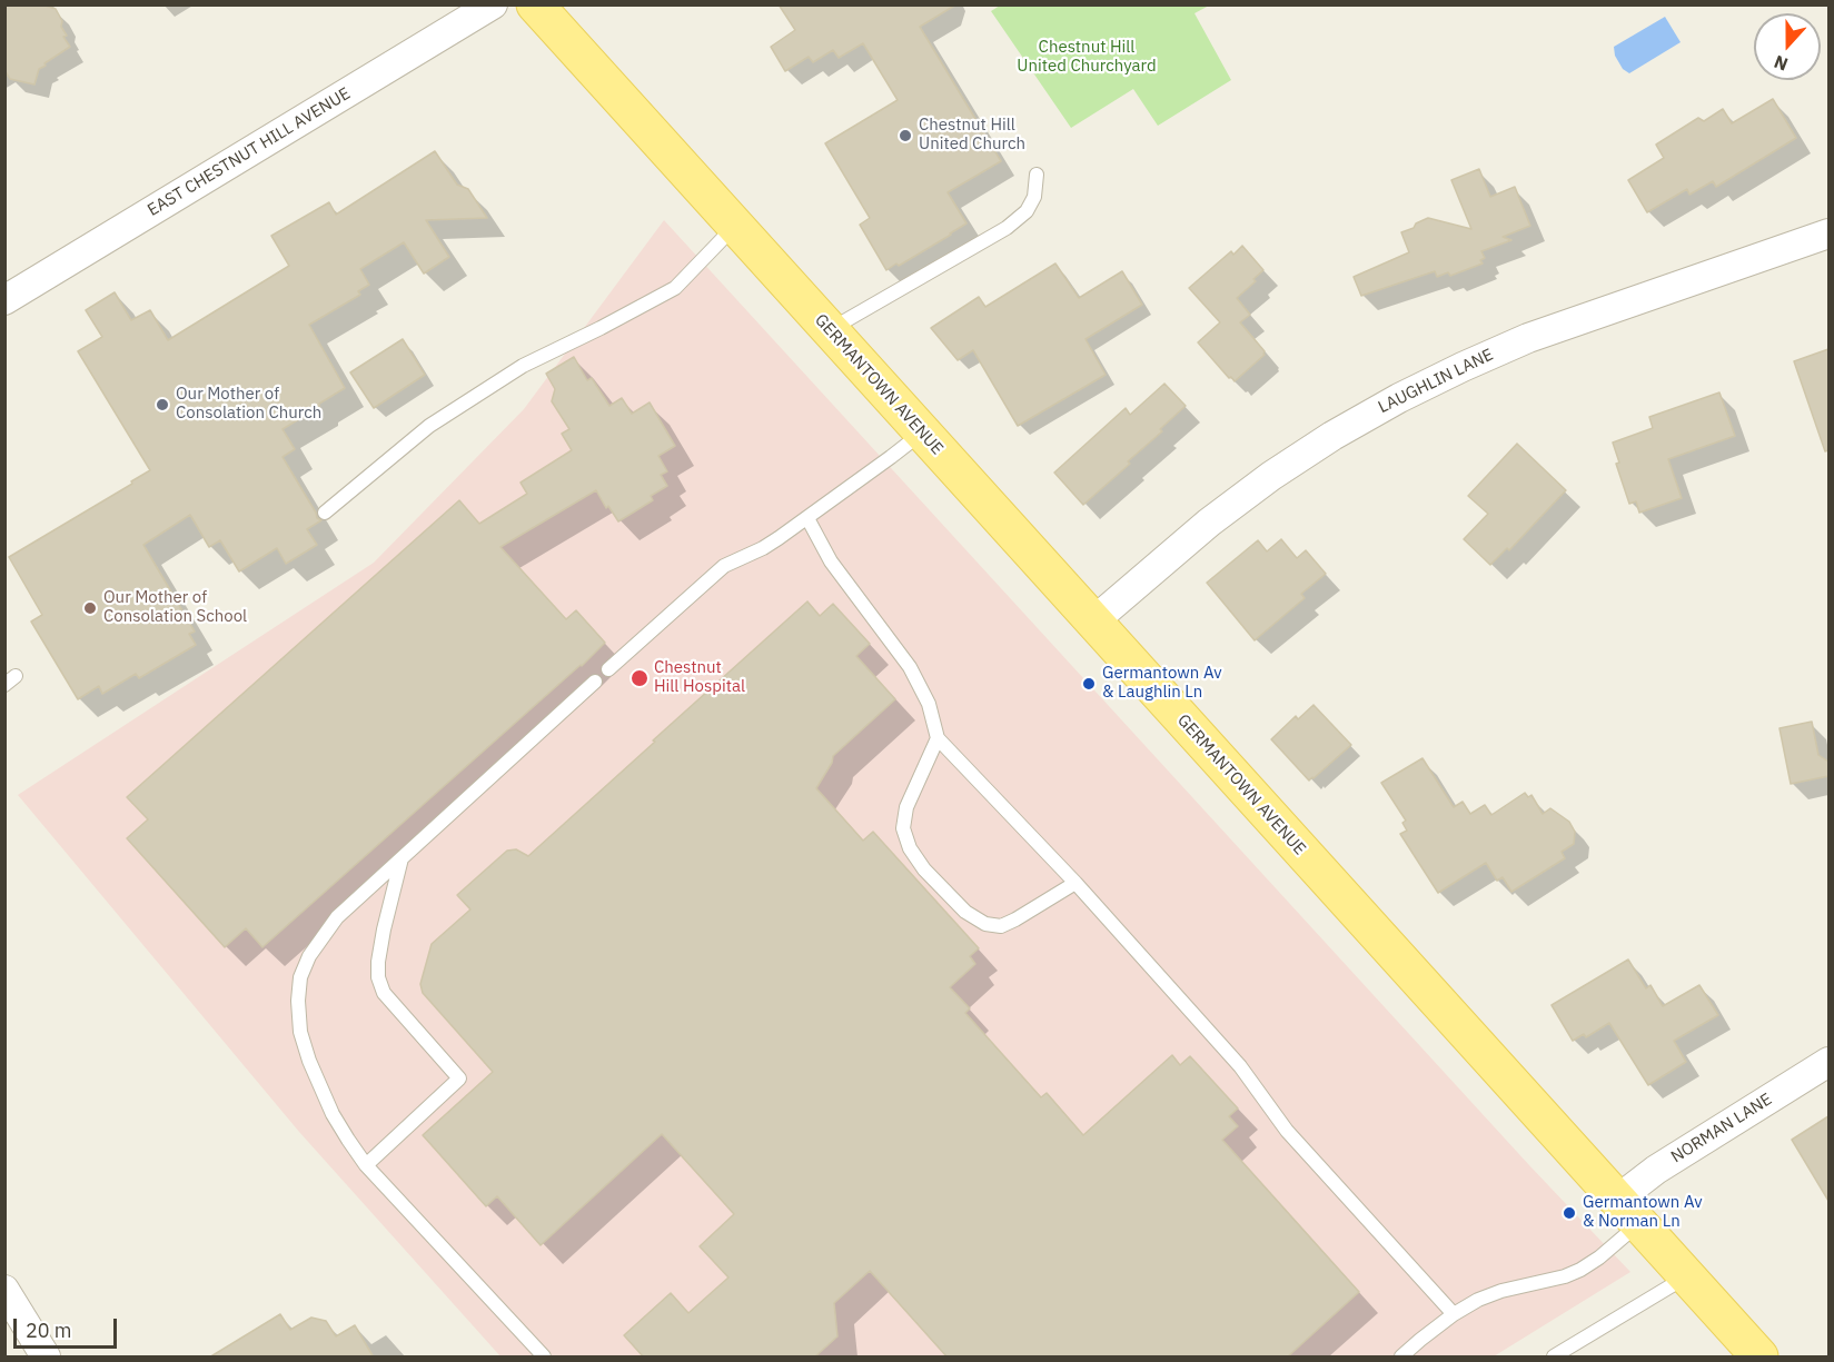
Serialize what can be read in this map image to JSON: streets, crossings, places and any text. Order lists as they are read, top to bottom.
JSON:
{
  "streets": {
    "main road": ["GERMANTOWN AVENUE"],
    "street": ["EAST CHESTNUT HILL AVENUE", "LAUGHLIN LANE", "NORMAN LANE"]
  },
  "crossings": [
    ["LAUGHLIN LANE", "GERMANTOWN AVENUE"],
    ["GERMANTOWN AVENUE", "NORMAN LANE"]
  ],
  "parks": ["Chestnut Hill United Churchyard"],
  "places": [
    "Chestnut Hill United Church",
    "Our Mother of Consolation Church",
    "Our Mother of Consolation School",
    "Chestnut Hill Hospital",
    "Germantown Av & Laughlin Ln",
    "Germantown Av & Norman Ln"
  ],
  "scale_bar": "20 m",
  "north": "bottom"
}
